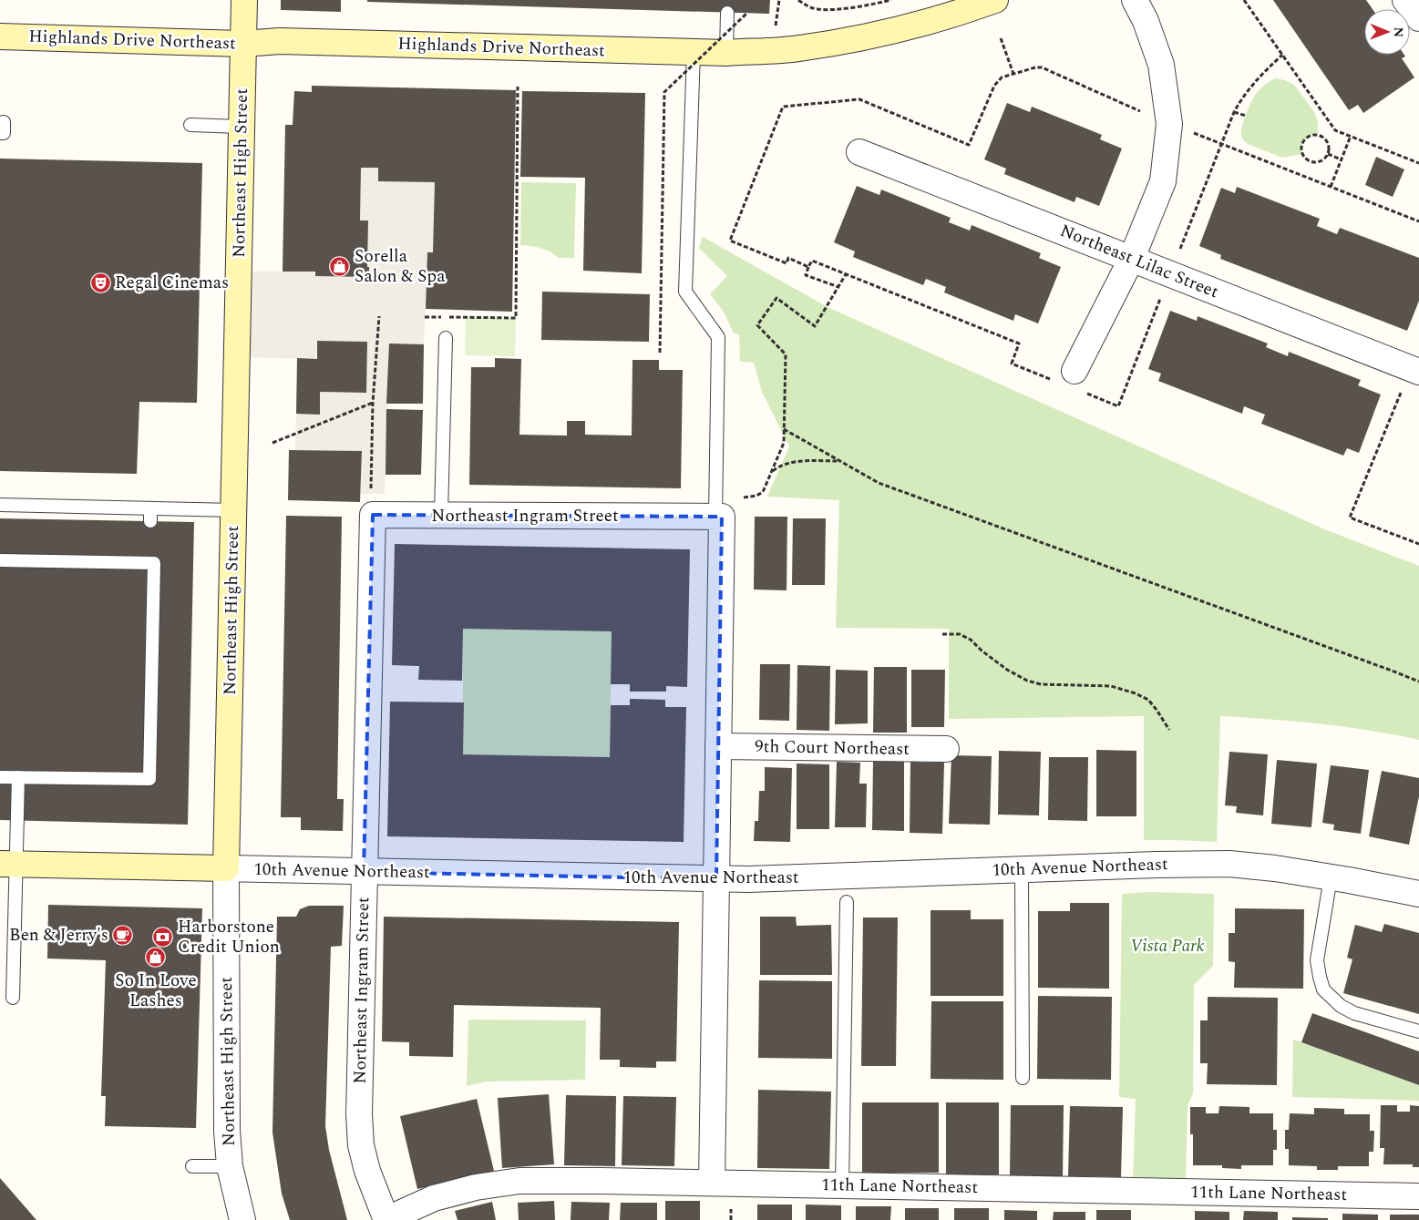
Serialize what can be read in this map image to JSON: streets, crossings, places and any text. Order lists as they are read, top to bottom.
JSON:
{
  "streets": {
    "street": [
      "Highlands Drive Northeast",
      "Northeast High Street",
      "Northeast Lilac Street",
      "Northeast Ingram Street",
      "9th Court Northeast",
      "10th Avenue Northeast",
      "11th Lane Northeast"
    ]
  },
  "crossings": [
    ["Highlands Drive Northeast", "Northeast High Street"],
    ["Northeast High Street", "10th Avenue Northeast"],
    ["Northeast Ingram Street", "10th Avenue Northeast"],
    ["Northeast Ingram Street", "11th Lane Northeast"]
  ],
  "parks": ["Vista Park"],
  "places": {
    "shop": ["Sorella Salon & Spa", "So In Love Lashes"],
    "theatre": ["Regal Cinemas"],
    "cafe": ["Ben & Jerry's"],
    "bank": ["Harborstone Credit Union"]
  },
  "north": "right"
}
